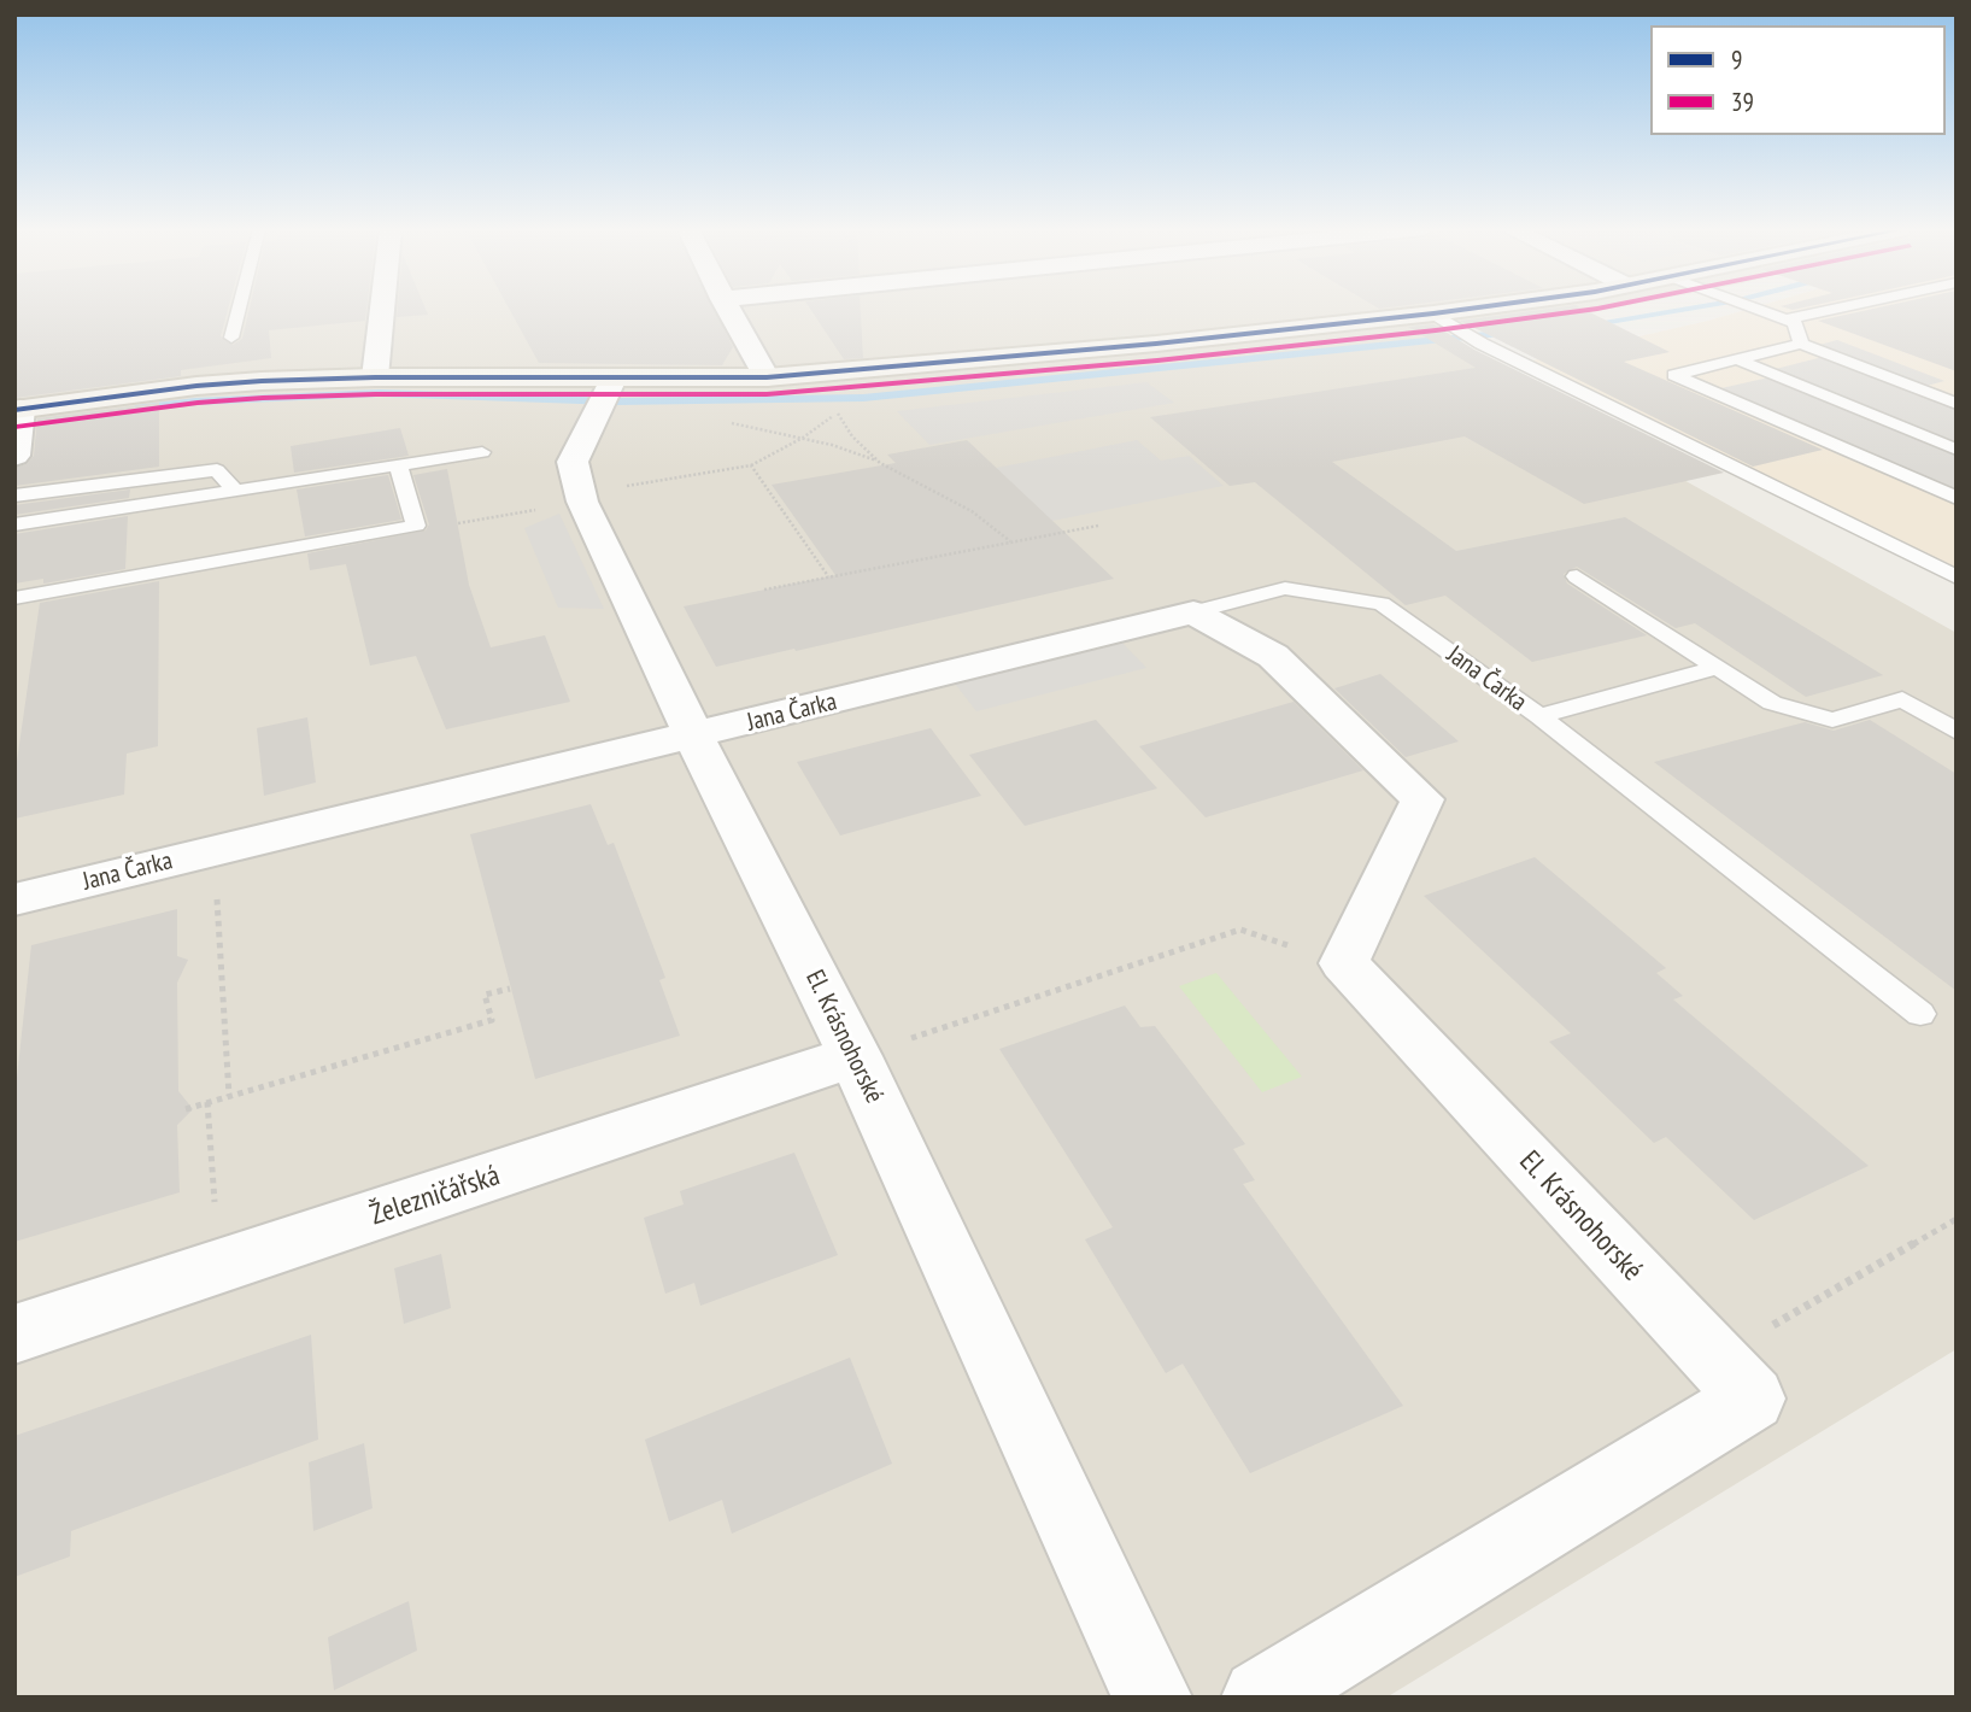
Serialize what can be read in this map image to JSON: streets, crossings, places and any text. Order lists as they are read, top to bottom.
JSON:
{
  "streets": {
    "street": ["Jana Čarka", "El. Krásnohorské", "Železničářská"]
  },
  "crossings": [
    ["Jana Čarka", "El. Krásnohorské"],
    ["El. Krásnohorské", "Železničářská"]
  ],
  "lines": ["transit line 9", "transit line 39"],
  "legend": ["9", "39"]
}
